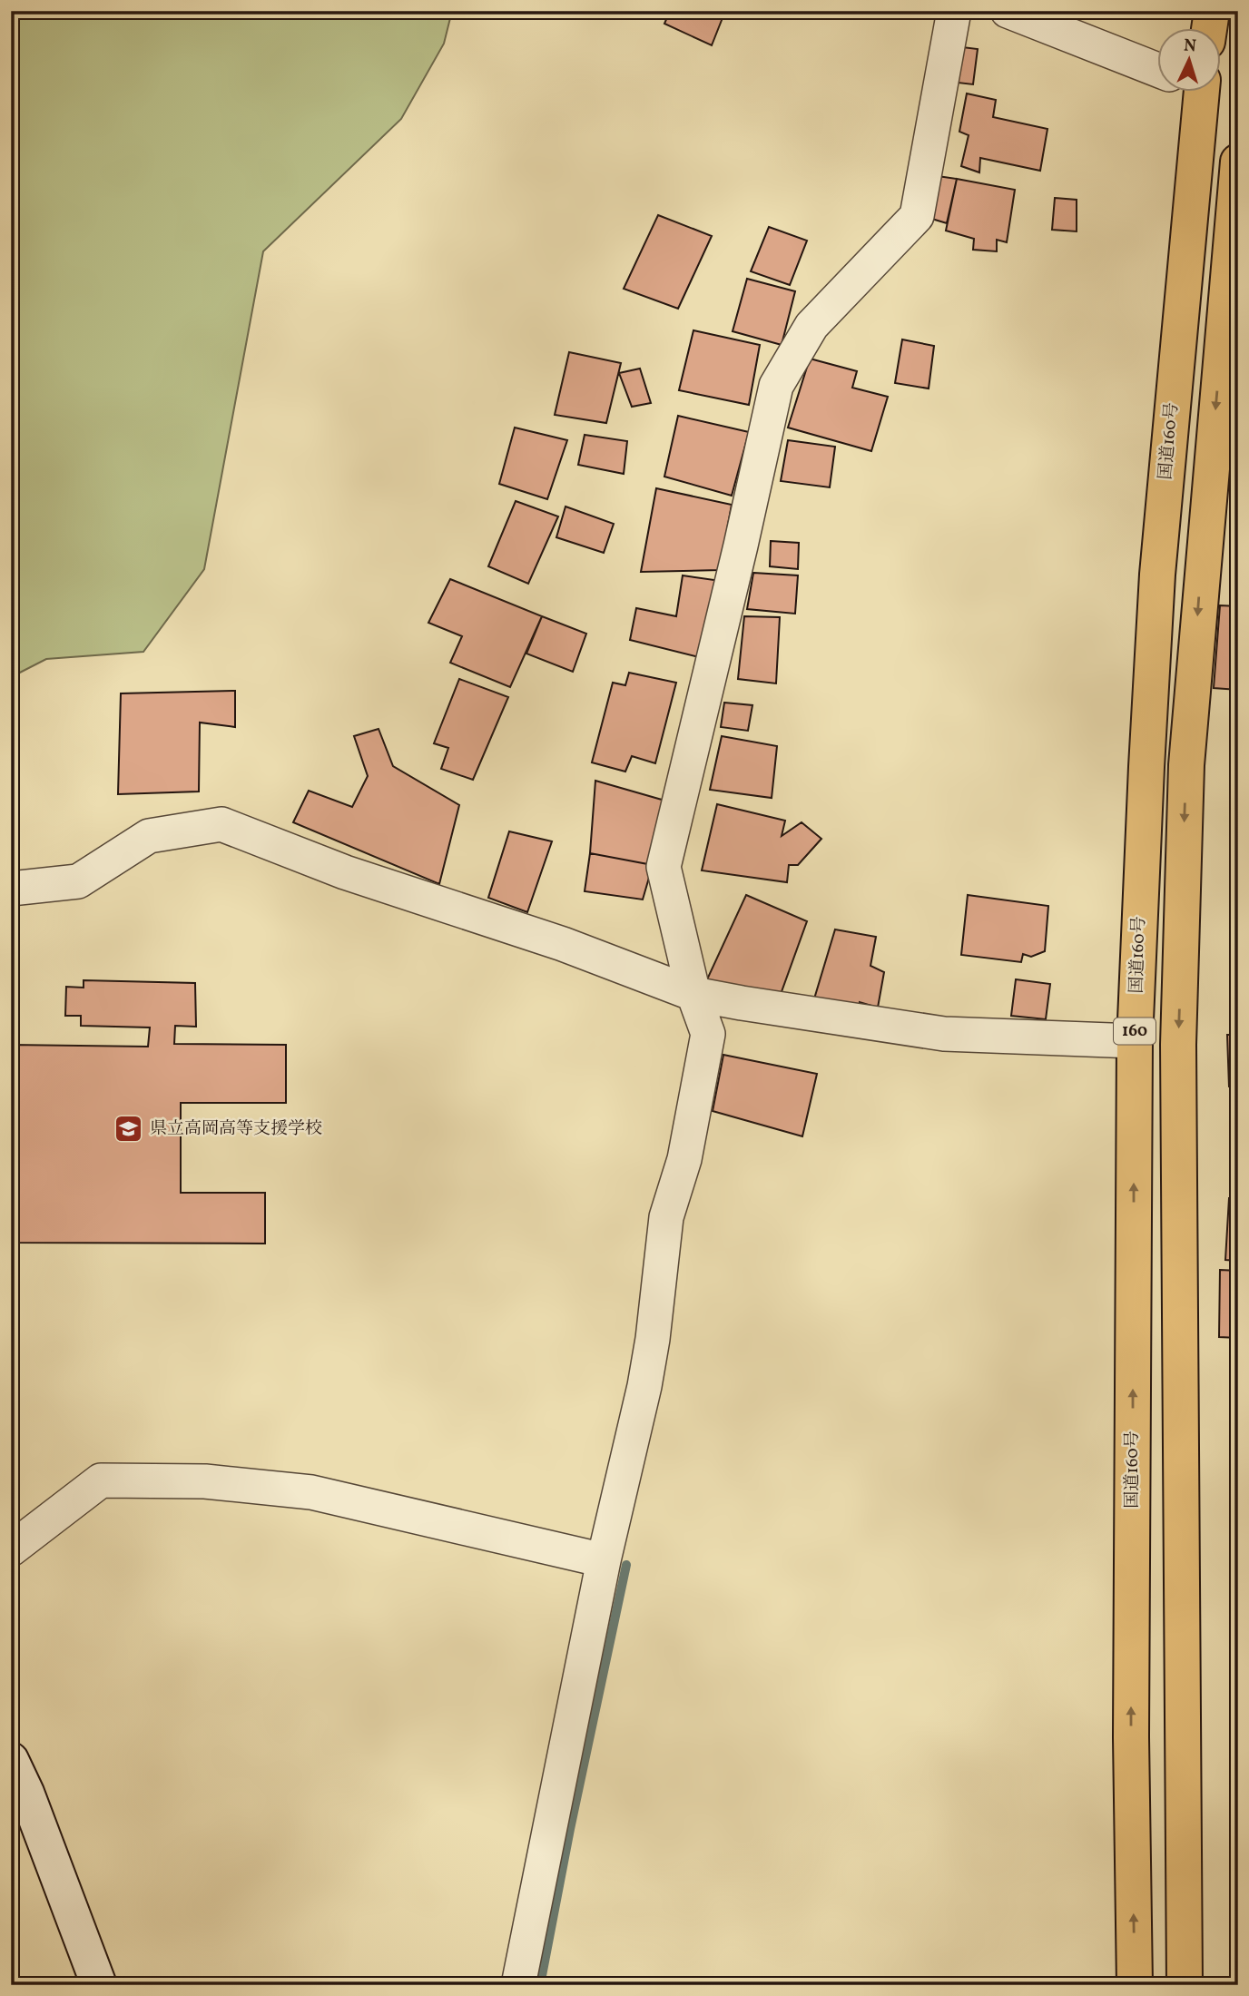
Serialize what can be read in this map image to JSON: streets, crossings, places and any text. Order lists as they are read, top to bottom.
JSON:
{
  "streets": {
    "highway": ["国道160号", "160"]
  },
  "places": {
    "school or university": ["県立高岡高等支援学校"]
  },
  "north": "top"
}
